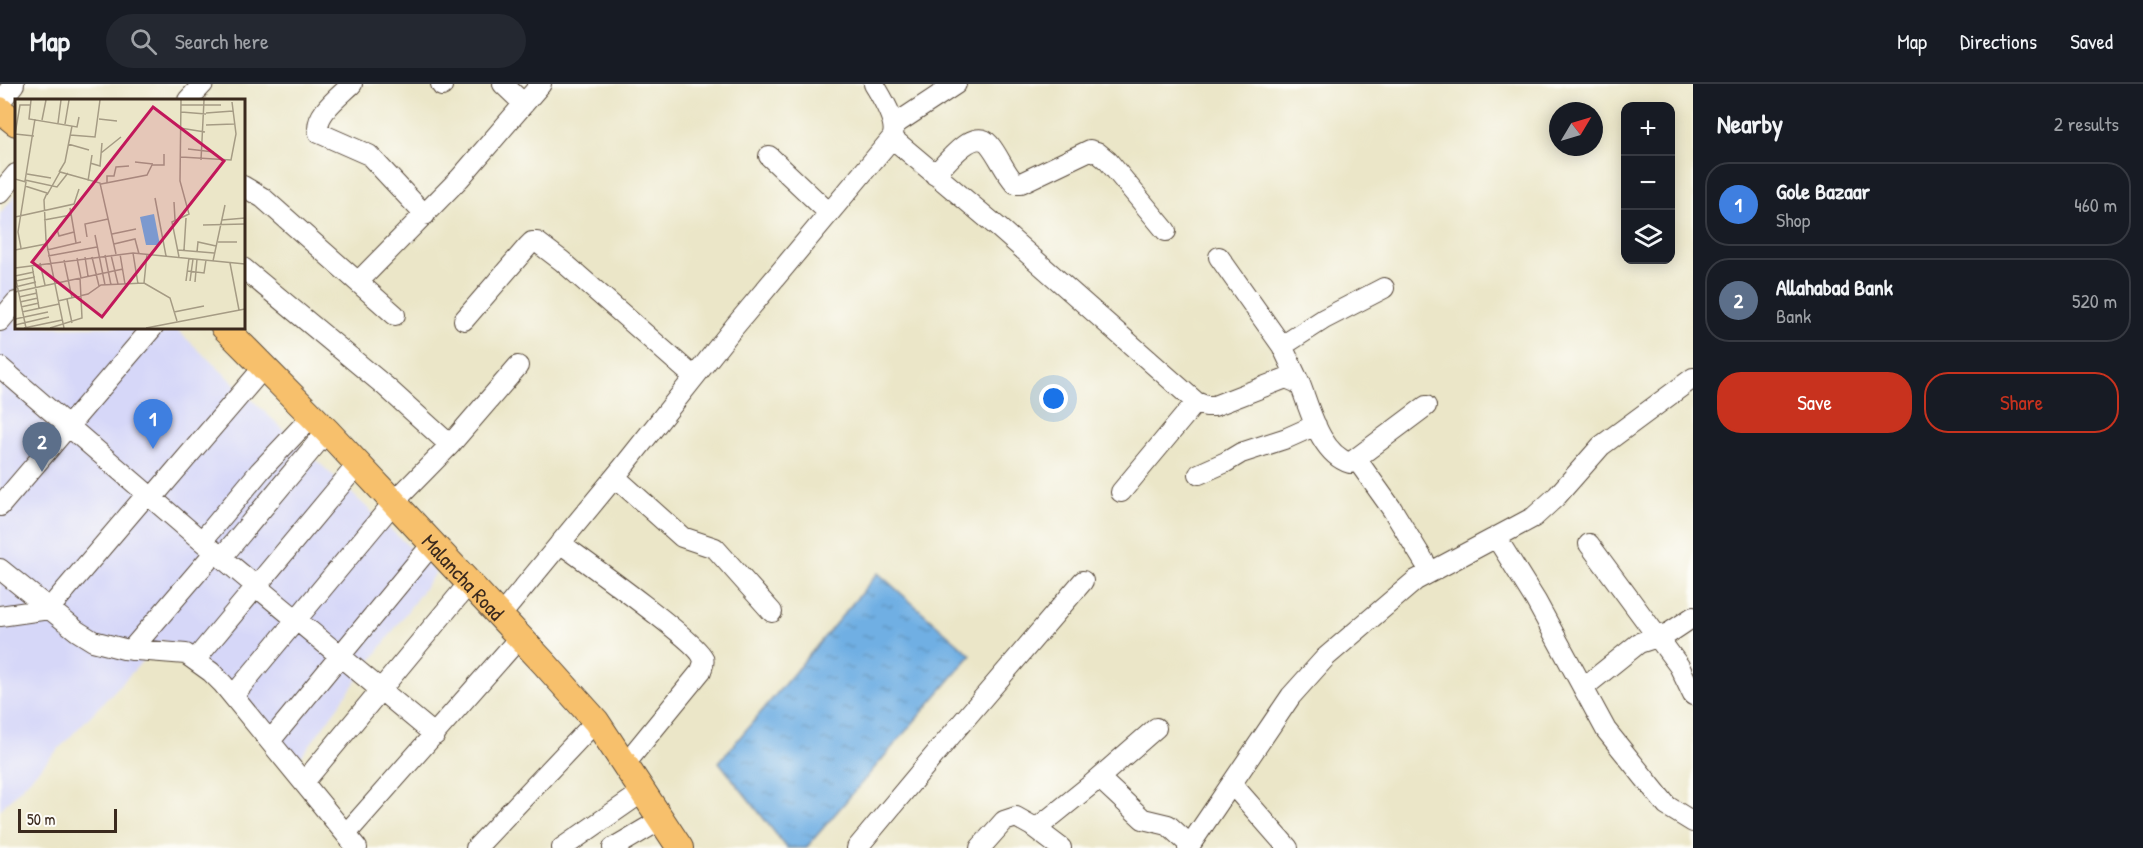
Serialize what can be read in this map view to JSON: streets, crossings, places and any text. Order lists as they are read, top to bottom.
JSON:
{
  "streets": {
    "main road": ["Malancha Road"]
  },
  "scale_bar": "50 m",
  "north": "top right",
  "page": {
    "header": "Map",
    "search": "Search here",
    "nav": ["Map", "Directions", "Saved"],
    "heading": ["Nearby", "2 results"],
    "map_buttons": ["+", "−"],
    "list": [
      {
        "mark": "1",
        "name": "Gole Bazaar",
        "note": "Shop",
        "value": "460 m"
      },
      {
        "mark": "2",
        "name": "Allahabad Bank",
        "note": "Bank",
        "value": "520 m"
      }
    ],
    "buttons": ["Save", "Share"],
    "pins": ["1", "2"],
    "scale": "50 m"
  }
}
